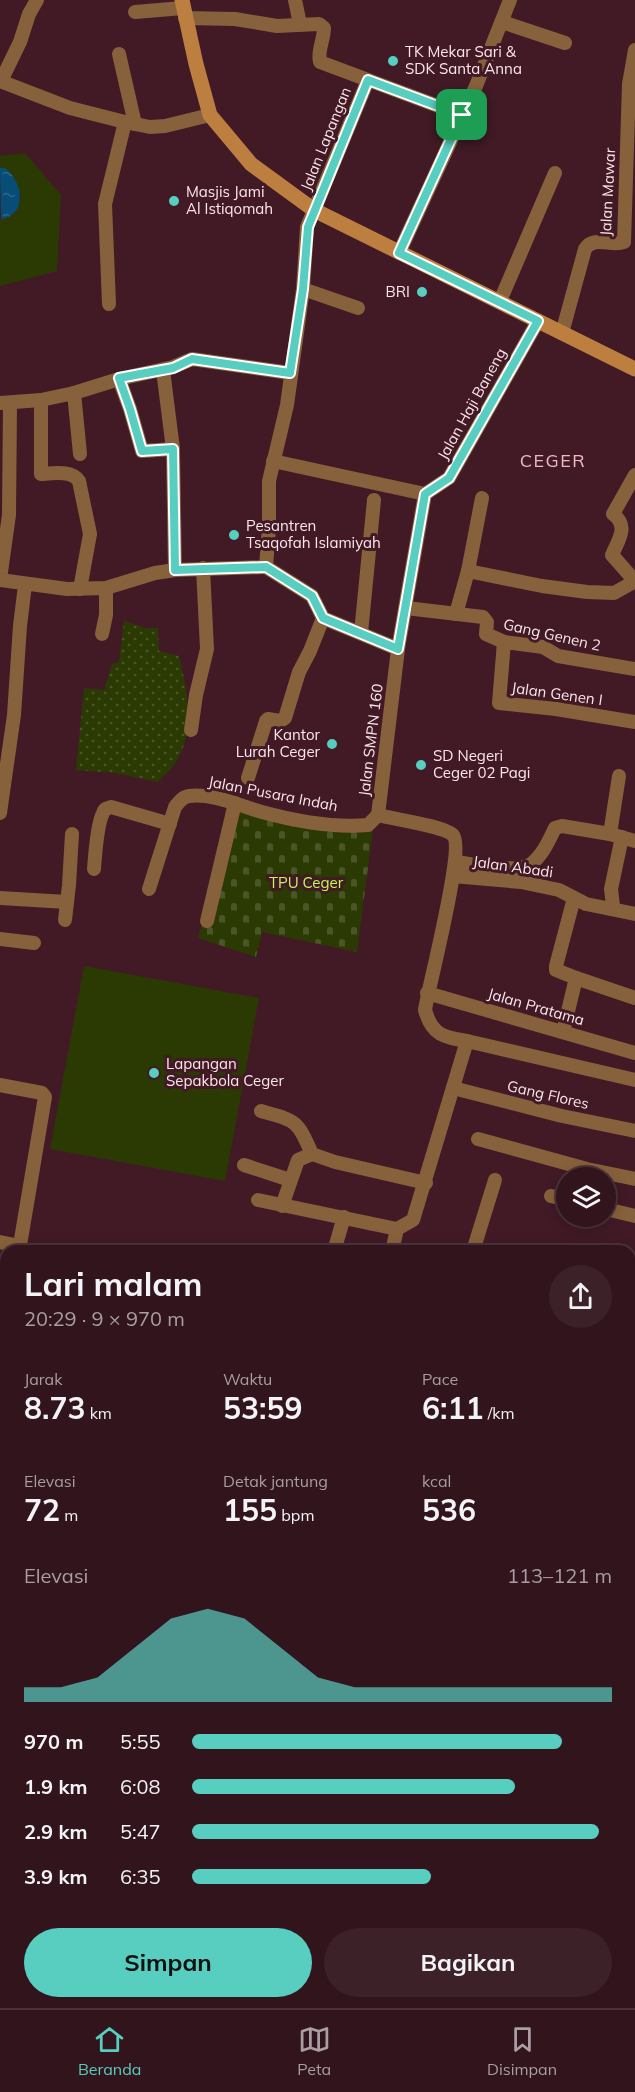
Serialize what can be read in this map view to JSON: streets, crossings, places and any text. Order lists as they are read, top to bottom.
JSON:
{
  "streets": {
    "street": [
      "Jalan Lapangan",
      "Jalan Mawar",
      "Jalan Haji Baneng",
      "Gang Genen 2",
      "Jalan Genen I",
      "Jalan SMPN 160",
      "Jalan Pusara Indah",
      "Jalan Abadi",
      "Jalan Pratama",
      "Gang Flores"
    ]
  },
  "crossings": [
    ["Jalan Haji Baneng", "Jalan SMPN 160"],
    ["Gang Genen 2", "Jalan Genen I"],
    ["Gang Genen 2", "Jalan SMPN 160"],
    ["Jalan SMPN 160", "Jalan Pusara Indah"],
    ["Jalan SMPN 160", "Jalan Abadi"],
    ["Jalan SMPN 160", "Jalan Pratama"]
  ],
  "districts": ["CEGER"],
  "parks": ["TPU Ceger"],
  "places": [
    "TK Mekar Sari & SDK Santa Anna",
    "Masjis Jami Al Istiqomah",
    "BRI",
    "Pesantren Tsaqofah Islamiyah",
    "Kantor Lurah Ceger",
    "SD Negeri Ceger 02 Pagi",
    "Lapangan Sepakbola Ceger"
  ],
  "page": {
    "heading": ["Lari malam", "20:29 · 9 × 970 m"],
    "stats": [
      ["Jarak", "8.73 km"],
      ["Waktu", "53:59"],
      ["Pace", "6:11 /km"],
      ["Elevasi", "72 m"],
      ["Detak jantung", "155 bpm"],
      ["kcal", "536"]
    ],
    "chart": ["Elevasi", "113–121 m"],
    "list": [
      {
        "name": "970 m",
        "note": "5:55"
      },
      {
        "name": "1.9 km",
        "note": "6:08"
      },
      {
        "name": "2.9 km",
        "note": "5:47"
      },
      {
        "name": "3.9 km",
        "note": "6:35"
      }
    ],
    "buttons": ["Simpan", "Bagikan"],
    "tabs": ["Beranda", "Peta", "Disimpan"]
  }
}
